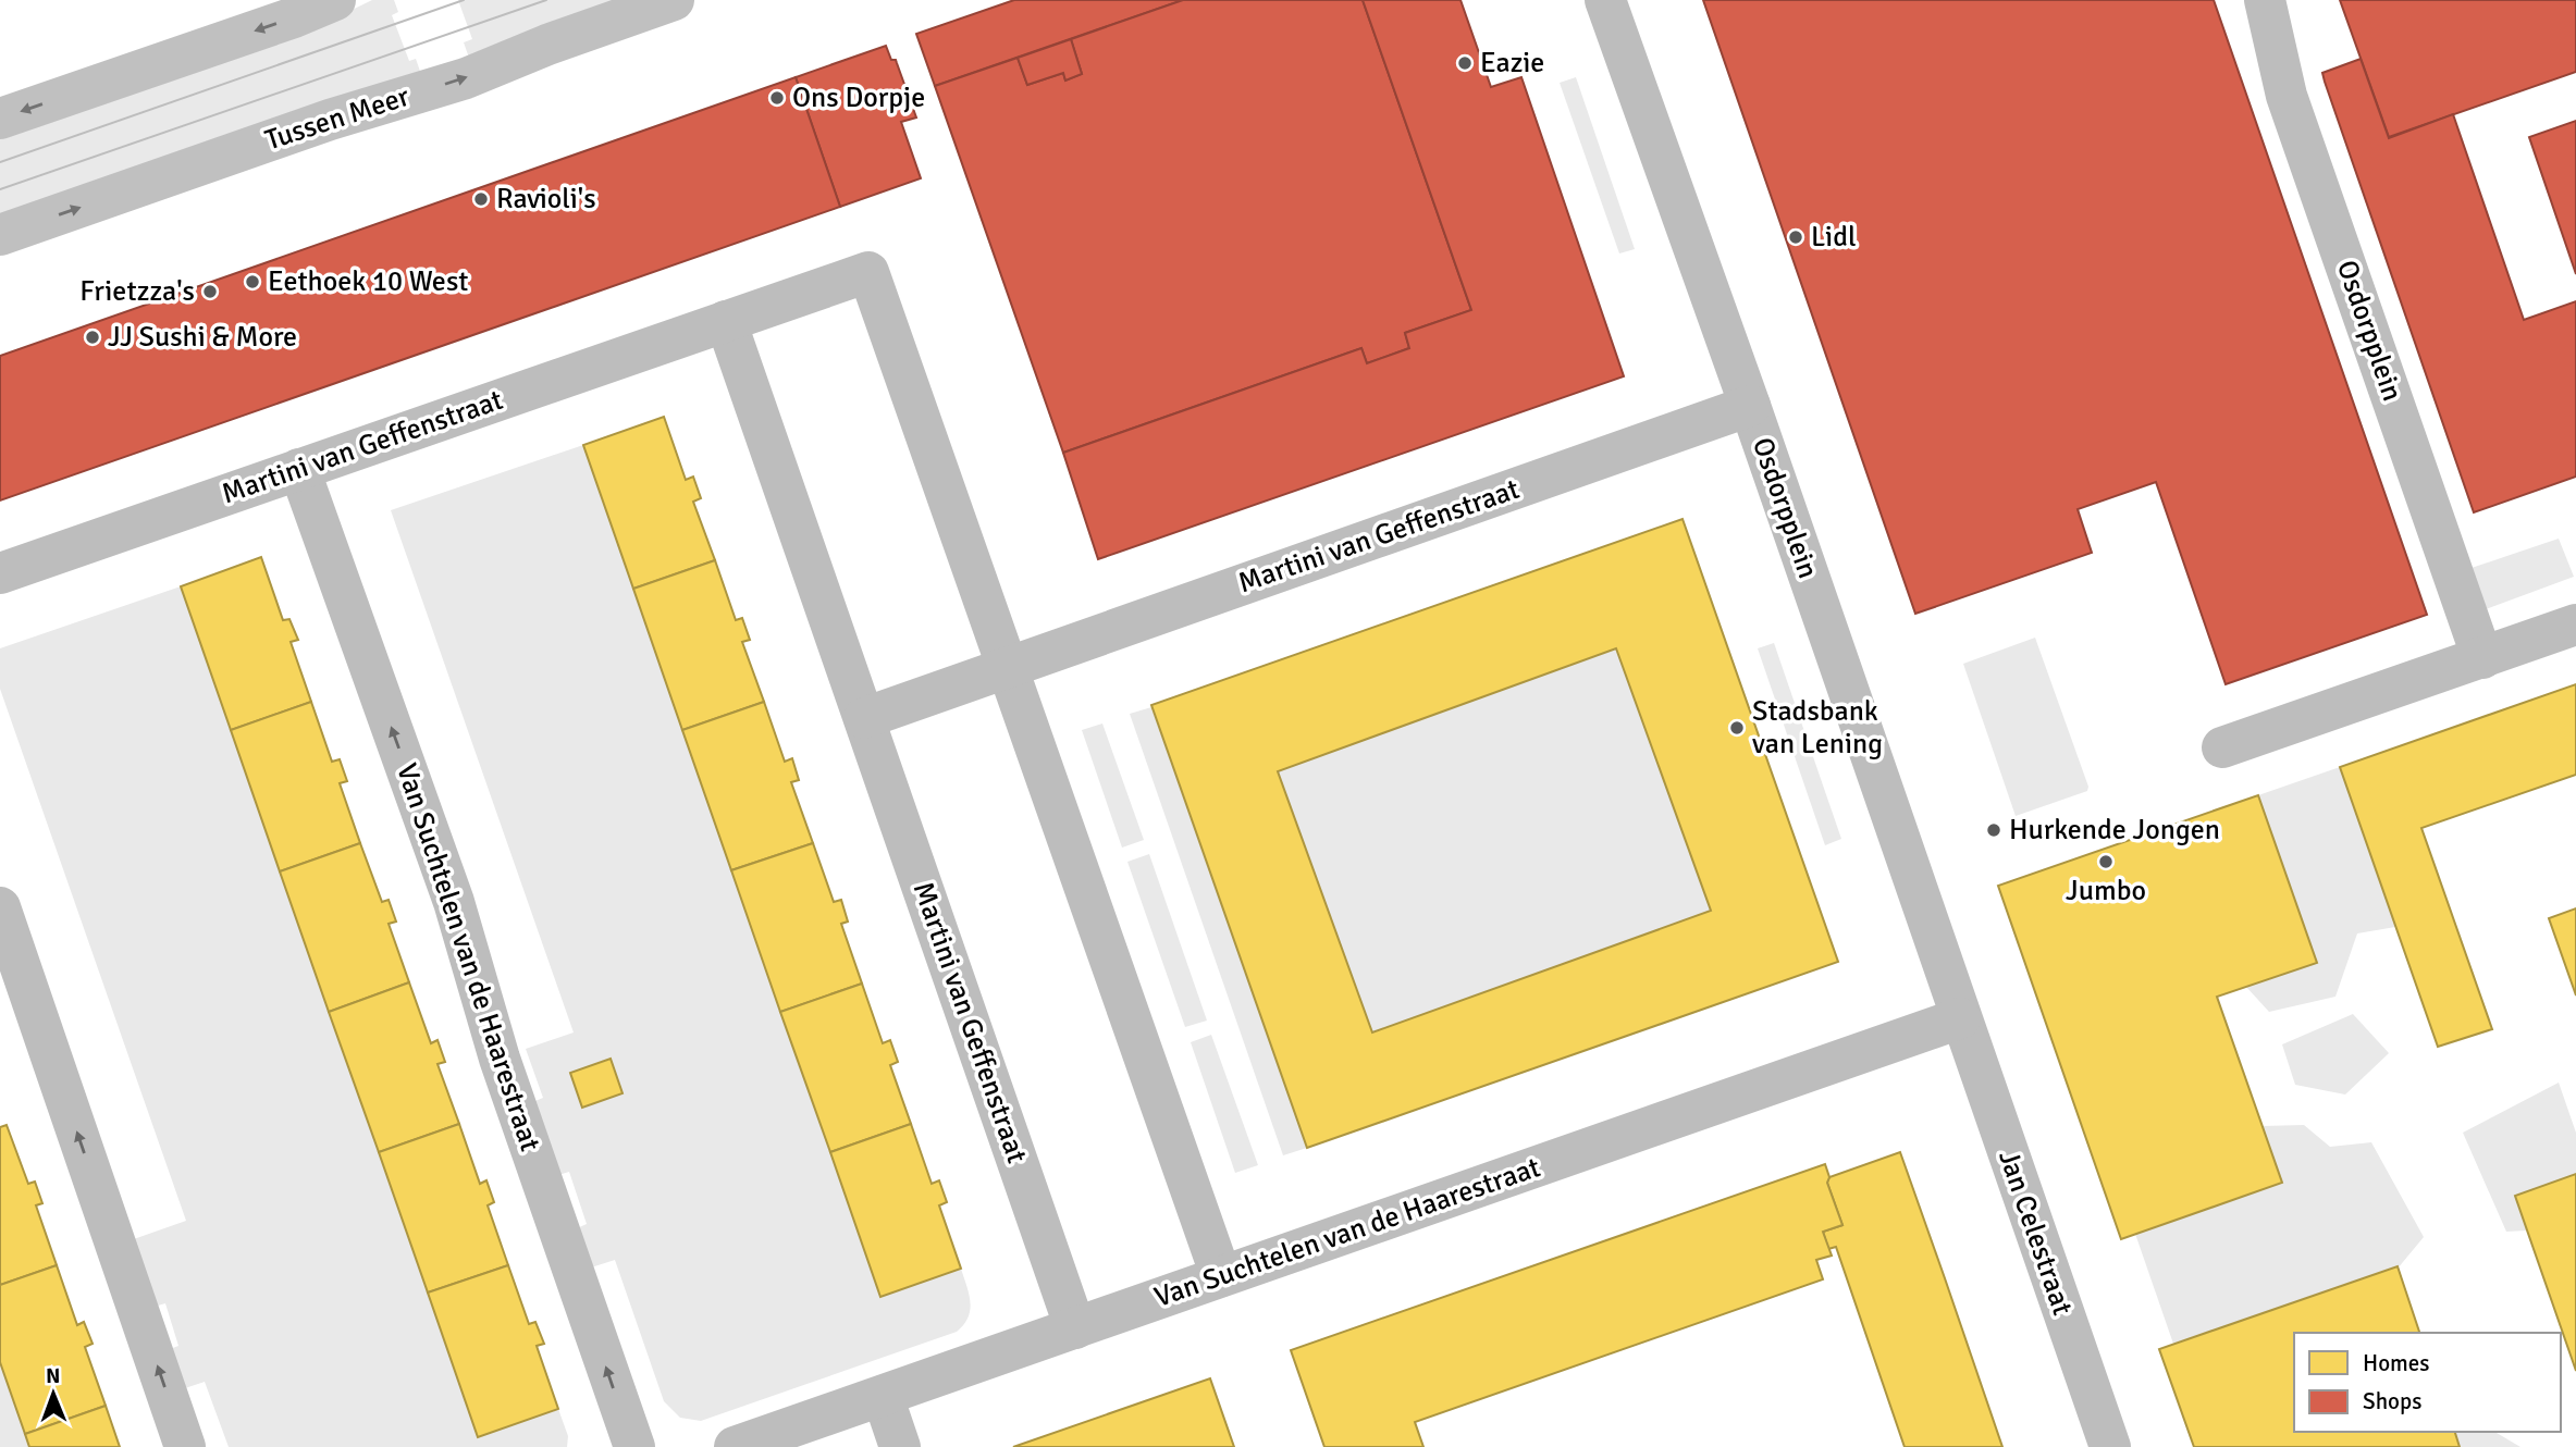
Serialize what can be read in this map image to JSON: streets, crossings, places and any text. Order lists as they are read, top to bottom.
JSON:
{
  "streets": {
    "street": [
      "Tussen Meer",
      "Osdorpplein",
      "Martini van Geffenstraat",
      "Van Suchtelen van de Haarestraat",
      "Jan Celestraat"
    ]
  },
  "crossings": [
    ["Osdorpplein", "Martini van Geffenstraat"],
    ["Osdorpplein", "Van Suchtelen van de Haarestraat"],
    ["Osdorpplein", "Jan Celestraat"],
    ["Martini van Geffenstraat", "Van Suchtelen van de Haarestraat"],
    ["Van Suchtelen van de Haarestraat", "Jan Celestraat"]
  ],
  "one_way": ["Van Suchtelen van de Haarestraat"],
  "places": [
    "Eazie",
    "Ons Dorpje",
    "Ravioli's",
    "Lidl",
    "Eethoek 10 West",
    "Frietzza's",
    "JJ Sushi & More",
    "Stadsbank van Lening",
    "Hurkende Jongen",
    "Jumbo"
  ],
  "legend": ["Homes", "Shops"],
  "north": "top"
}
